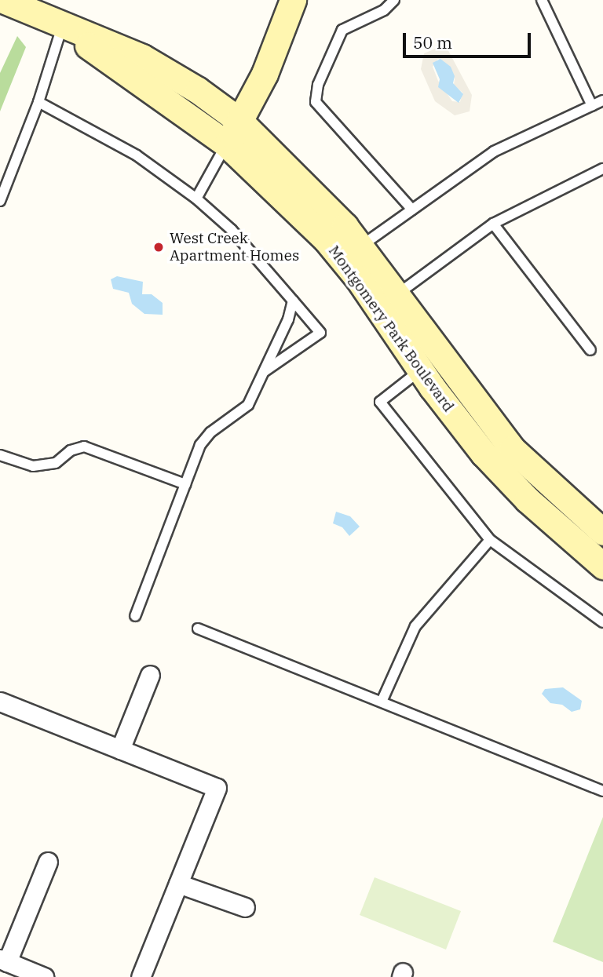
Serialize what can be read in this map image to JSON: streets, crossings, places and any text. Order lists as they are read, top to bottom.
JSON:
{
  "streets": {
    "street": ["Montgomery Park Boulevard"]
  },
  "places": ["West Creek Apartment Homes"],
  "scale_bar": "50 m"
}
